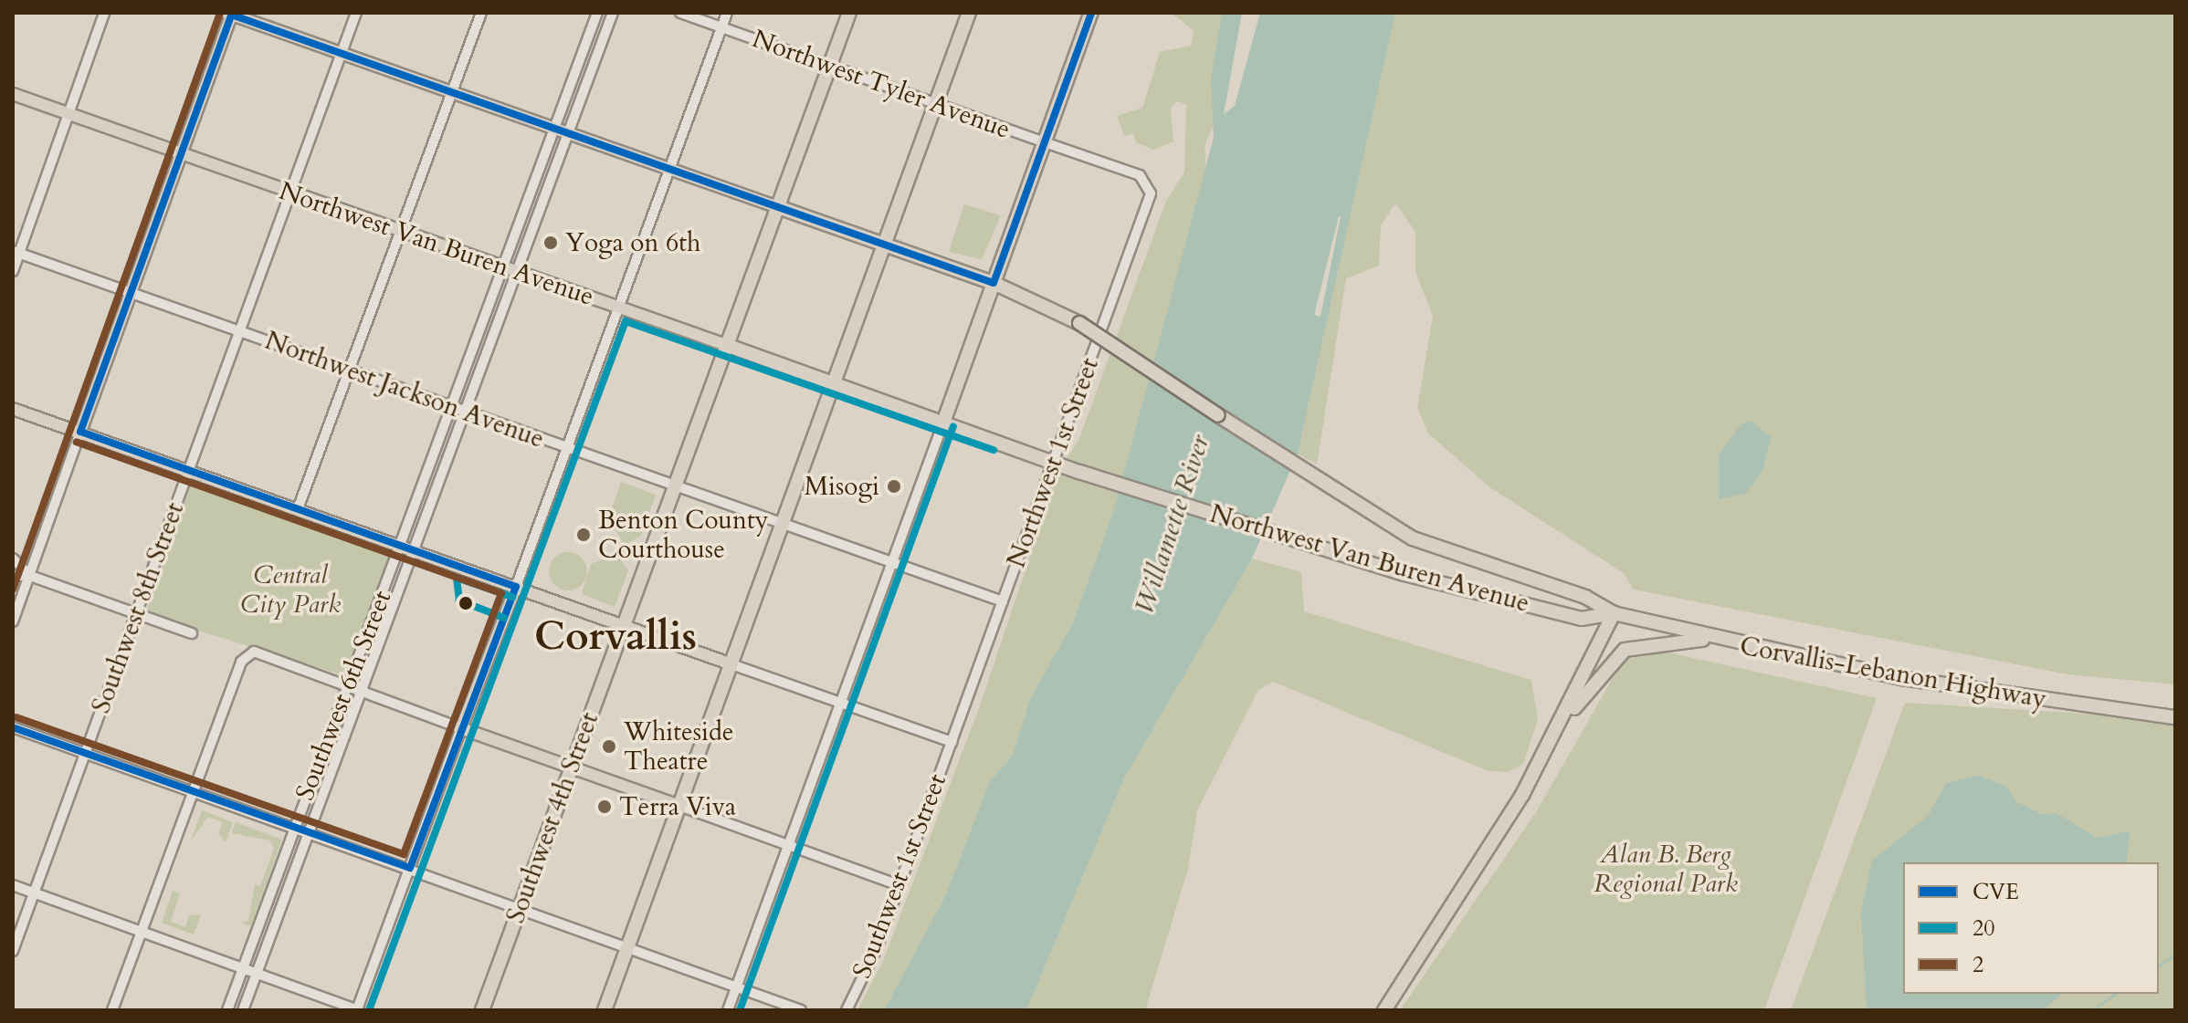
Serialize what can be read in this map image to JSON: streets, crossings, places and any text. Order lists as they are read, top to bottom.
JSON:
{
  "streets": {
    "highway": ["Northwest Van Buren Avenue", "Corvallis-Lebanon Highway", "Southwest 4th Street"],
    "street": [
      "Northwest Tyler Avenue",
      "Northwest Jackson Avenue",
      "Northwest 1st Street",
      "Southwest 8th Street",
      "Southwest 6th Street",
      "Southwest 1st Street"
    ]
  },
  "crossings": [
    ["Northwest Tyler Avenue", "Northwest 1st Street"],
    ["Northwest Tyler Avenue", "Southwest 4th Street"],
    ["Northwest Van Buren Avenue", "Northwest 1st Street"],
    ["Northwest Van Buren Avenue", "Southwest 8th Street"],
    ["Northwest Van Buren Avenue", "Corvallis-Lebanon Highway"],
    ["Northwest Van Buren Avenue", "Southwest 6th Street"],
    ["Northwest Van Buren Avenue", "Southwest 4th Street"],
    ["Northwest Jackson Avenue", "Northwest 1st Street"],
    ["Northwest Jackson Avenue", "Southwest 8th Street"],
    ["Northwest Jackson Avenue", "Southwest 6th Street"],
    ["Northwest Jackson Avenue", "Southwest 4th Street"],
    ["Northwest 1st Street", "Southwest 1st Street"]
  ],
  "districts": ["Corvallis"],
  "water": ["Willamette River"],
  "parks": ["Central City Park", "Alan B. Berg Regional Park"],
  "places": [
    "Yoga on 6th",
    "Misogi",
    "Benton County Courthouse",
    "Whiteside Theatre",
    "Terra Viva"
  ],
  "lines": ["transit line CVE", "transit line 2", "transit line 20"],
  "legend": ["CVE", "20", "2"]
}
